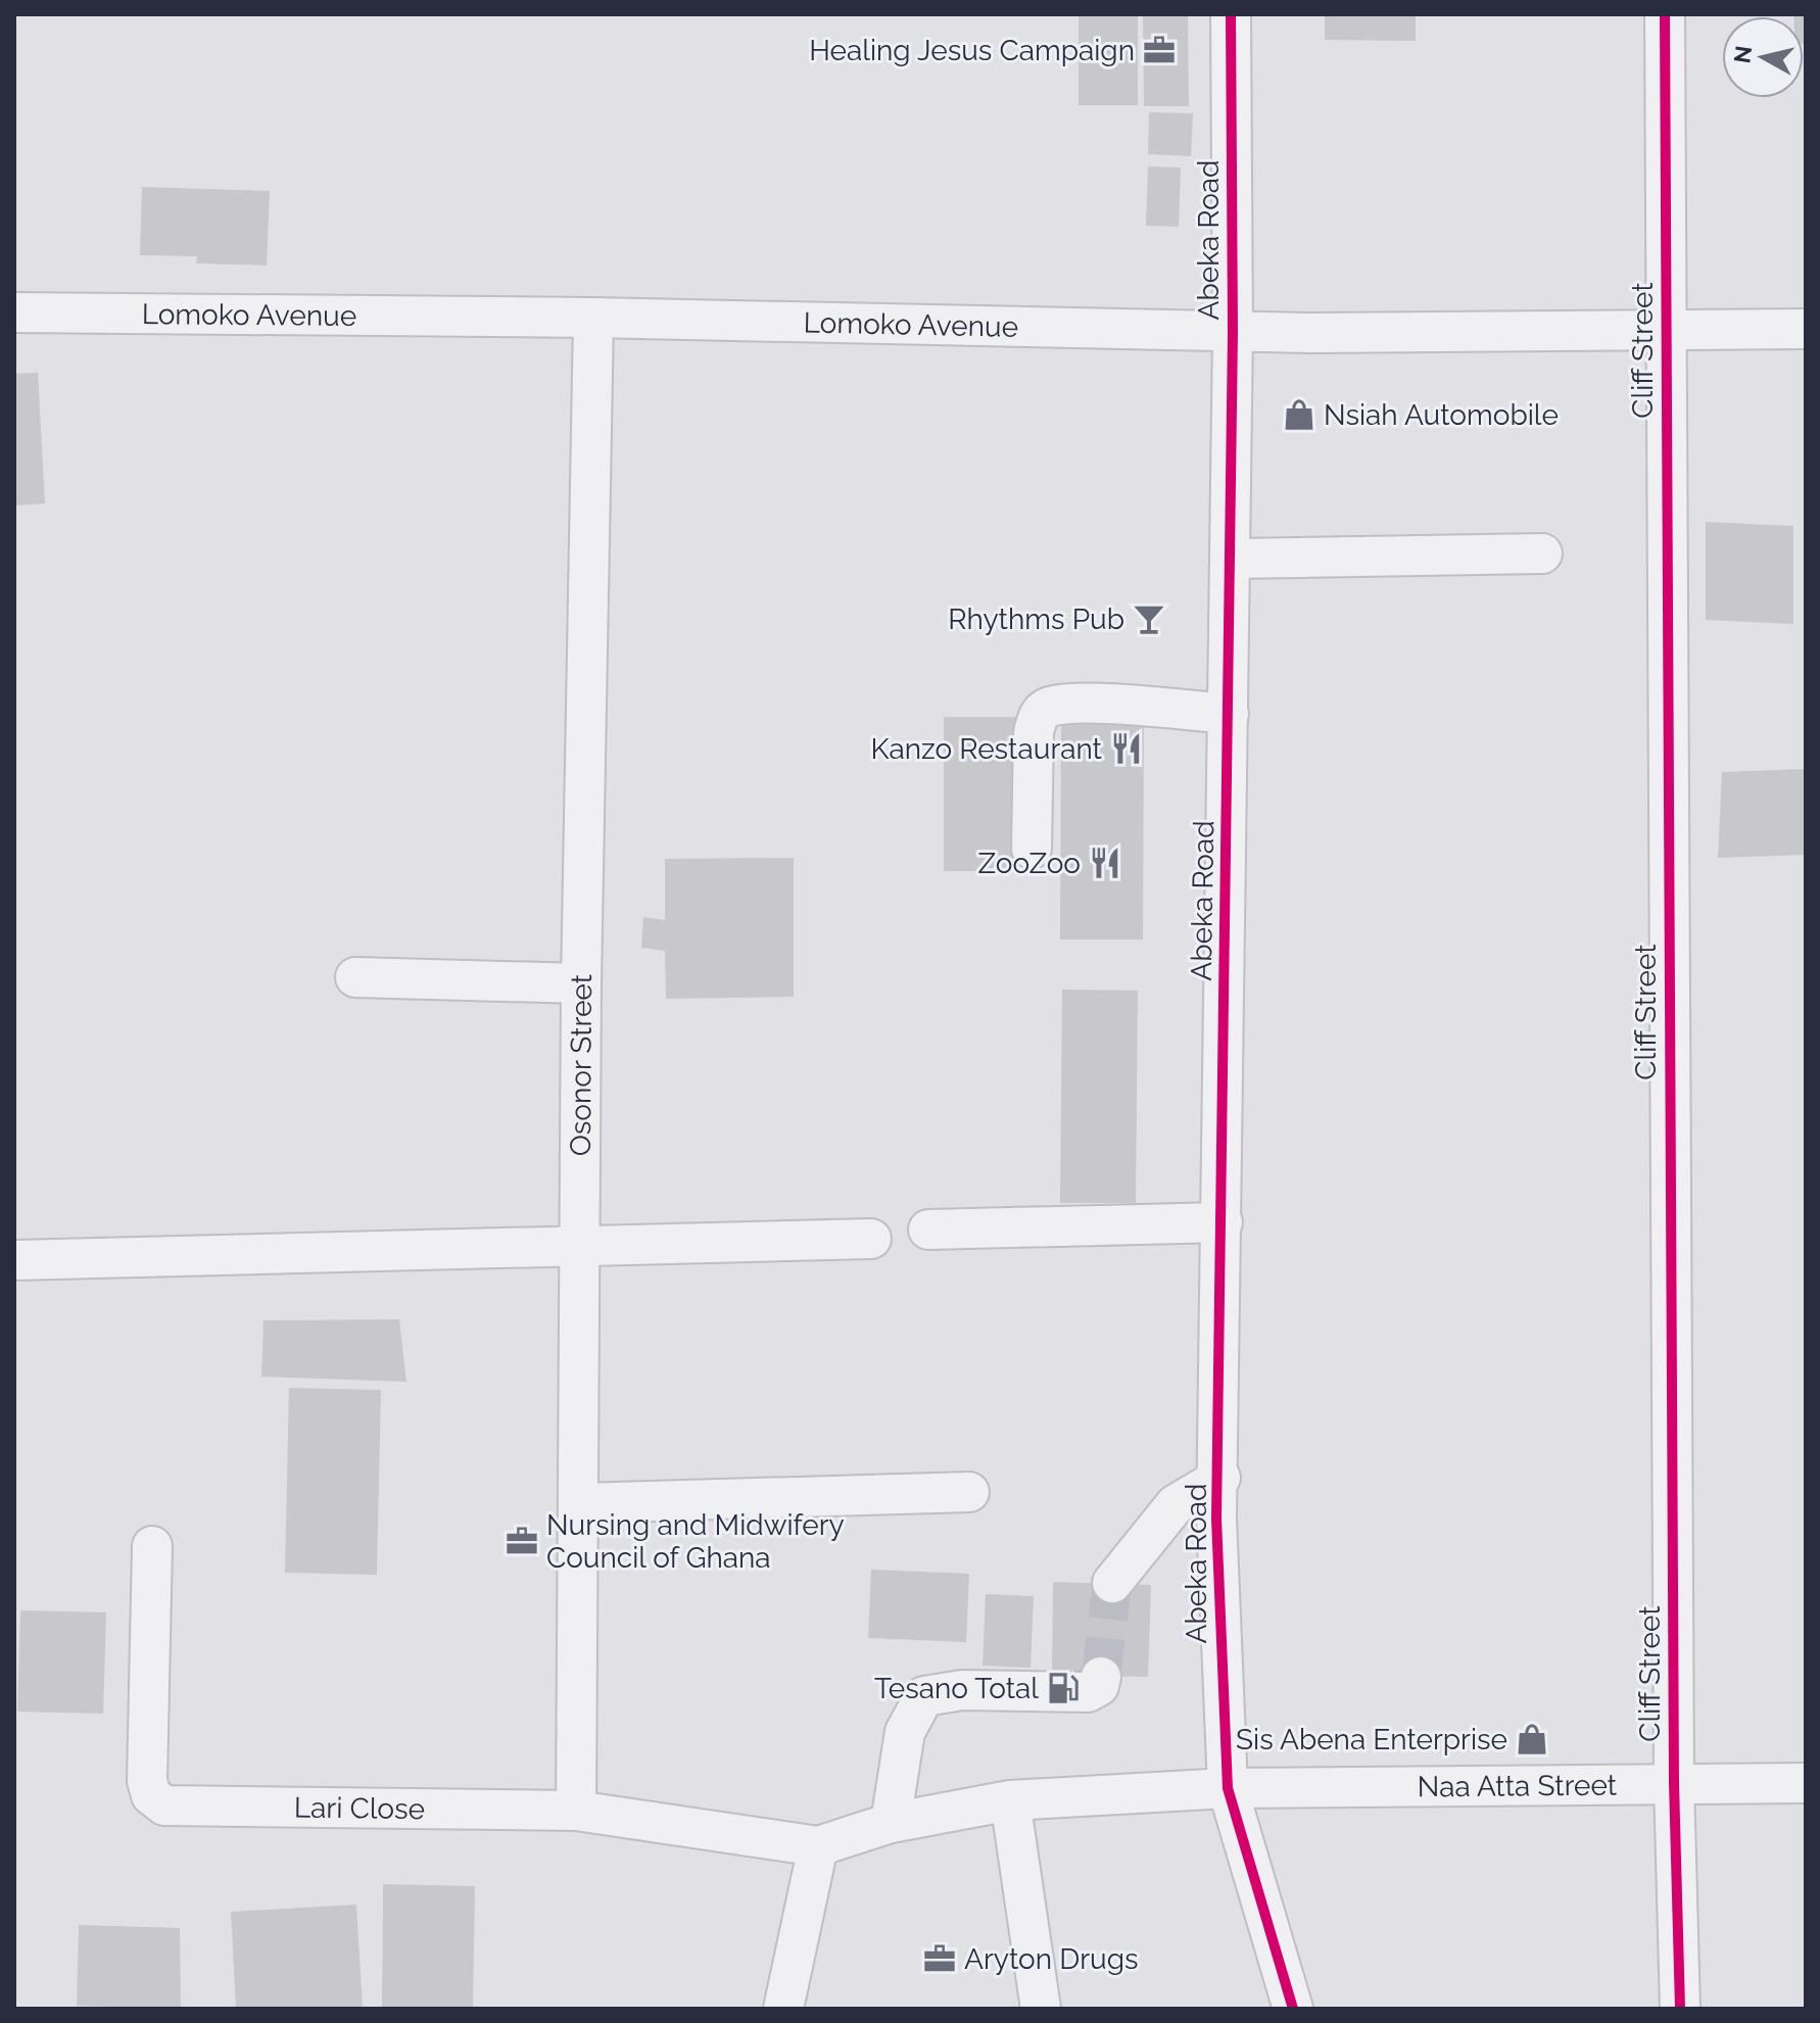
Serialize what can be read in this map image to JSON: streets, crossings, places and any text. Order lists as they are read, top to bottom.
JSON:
{
  "streets": {
    "street": [
      "Abeka Road",
      "Lomoko Avenue",
      "Cliff Street",
      "Osonor Street",
      "Naa Atta Street",
      "Lari Close"
    ]
  },
  "crossings": [
    ["Abeka Road", "Lomoko Avenue"],
    ["Abeka Road", "Naa Atta Street"],
    ["Lomoko Avenue", "Cliff Street"],
    ["Lomoko Avenue", "Osonor Street"],
    ["Cliff Street", "Naa Atta Street"],
    ["Osonor Street", "Lari Close"]
  ],
  "places": {
    "office": ["Healing Jesus Campaign", "Nursing and Midwifery Council of Ghana", "Aryton Drugs"],
    "shop": ["Nsiah Automobile", "Sis Abena Enterprise"],
    "bar": ["Rhythms Pub"],
    "restaurant": ["Kanzo Restaurant", "ZooZoo"],
    "fuel station": ["Tesano Total"]
  },
  "north": "left"
}
